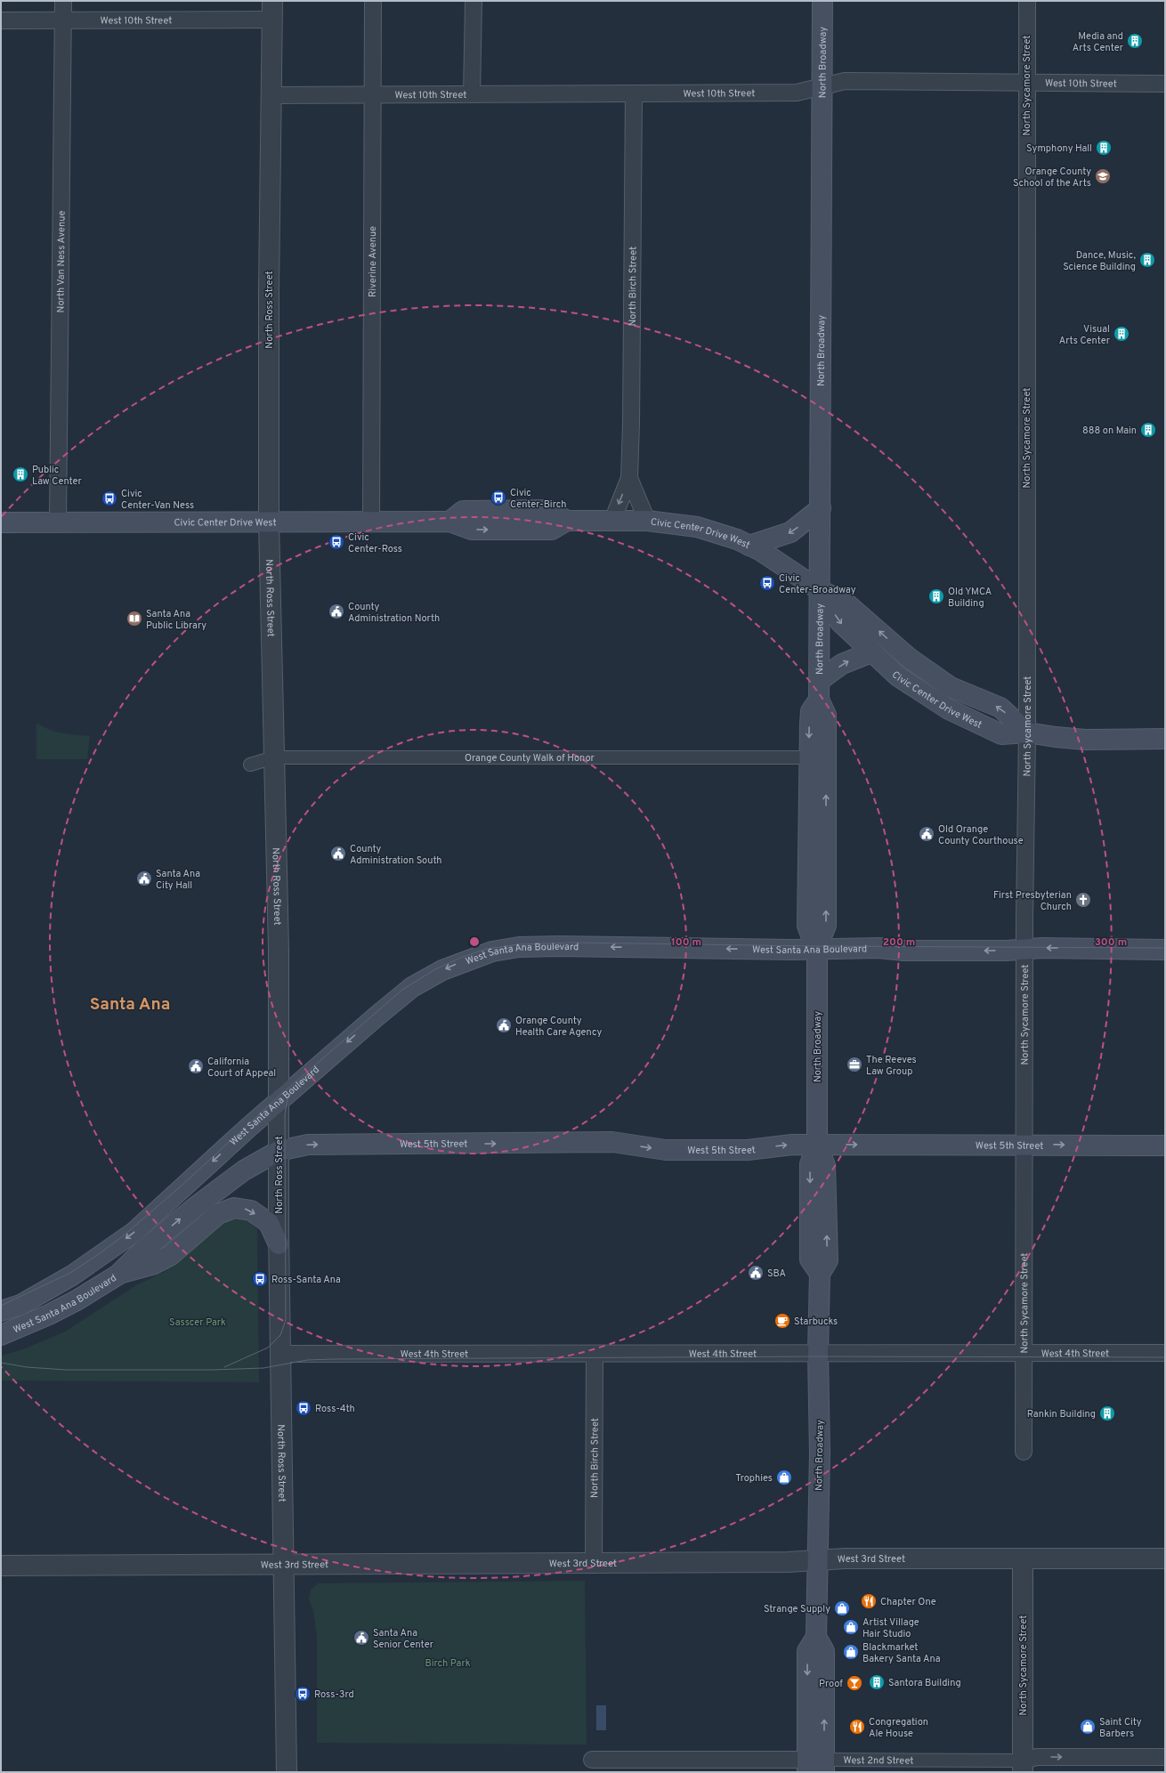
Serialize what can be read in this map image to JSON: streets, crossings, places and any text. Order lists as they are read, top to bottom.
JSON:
{
  "streets": {
    "main road": [
      "North Broadway",
      "Civic Center Drive West",
      "West Santa Ana Boulevard",
      "West 5th Street"
    ],
    "street": [
      "West 10th Street",
      "North Sycamore Street",
      "North Van Ness Avenue",
      "Riverine Avenue",
      "North Birch Street",
      "North Ross Street",
      "Orange County Walk of Honor",
      "West 4th Street",
      "West 3rd Street",
      "West 2nd Street"
    ]
  },
  "crossings": [
    ["West 10th Street", "North Broadway"],
    ["West 10th Street", "North Sycamore Street"],
    ["West 10th Street", "North Van Ness Avenue"],
    ["West 10th Street", "Riverine Avenue"],
    ["West 10th Street", "North Birch Street"],
    ["West 10th Street", "North Ross Street"],
    ["North Broadway", "Civic Center Drive West"],
    ["North Broadway", "Orange County Walk of Honor"],
    ["North Broadway", "West Santa Ana Boulevard"],
    ["North Broadway", "West 5th Street"],
    ["North Broadway", "West 4th Street"],
    ["North Broadway", "West 3rd Street"],
    ["North Broadway", "West 2nd Street"],
    ["North Sycamore Street", "Civic Center Drive West"],
    ["North Sycamore Street", "West Santa Ana Boulevard"],
    ["North Sycamore Street", "West 5th Street"],
    ["North Sycamore Street", "West 4th Street"],
    ["North Sycamore Street", "West 3rd Street"],
    ["North Sycamore Street", "West 2nd Street"],
    ["North Van Ness Avenue", "Civic Center Drive West"],
    ["Riverine Avenue", "Civic Center Drive West"],
    ["North Birch Street", "Civic Center Drive West"],
    ["North Birch Street", "West 4th Street"],
    ["North Birch Street", "West 3rd Street"],
    ["North Ross Street", "Civic Center Drive West"],
    ["North Ross Street", "Orange County Walk of Honor"],
    ["North Ross Street", "West Santa Ana Boulevard"],
    ["North Ross Street", "West 5th Street"],
    ["North Ross Street", "West 4th Street"],
    ["North Ross Street", "West 3rd Street"],
    ["West Santa Ana Boulevard", "West 5th Street"]
  ],
  "one_way": ["West 5th Street"],
  "districts": ["Santa Ana"],
  "parks": ["Sasscer Park", "Birch Park"],
  "places": {
    "building": [
      "Media and Arts Center",
      "Symphony Hall",
      "Dance, Music, Science Building",
      "Visual Arts Center",
      "888 on Main",
      "Public Law Center",
      "Old YMCA Building",
      "Rankin Building",
      "Santora Building"
    ],
    "school or university": ["Orange County School of the Arts"],
    "bus stop": [
      "Civic Center-Birch",
      "Civic Center-Van Ness",
      "Civic Center-Ross",
      "Civic Center-Broadway",
      "Ross-Santa Ana",
      "Ross-4th",
      "Ross-3rd"
    ],
    "public building": [
      "County Administration North",
      "Old Orange County Courthouse",
      "County Administration South",
      "Santa Ana City Hall",
      "Orange County Health Care Agency",
      "California Court of Appeal",
      "SBA",
      "Santa Ana Senior Center"
    ],
    "library": ["Santa Ana Public Library"],
    "church": ["First Presbyterian Church"],
    "office": ["The Reeves Law Group"],
    "cafe": ["Starbucks"],
    "shop": [
      "Trophies",
      "Strange Supply",
      "Artist Village Hair Studio",
      "Blackmarket Bakery Santa Ana",
      "Saint City Barbers"
    ],
    "restaurant": ["Chapter One", "Congregation Ale House"],
    "bar": ["Proof"]
  },
  "rings": ["100 m", "200 m", "300 m"]
}
